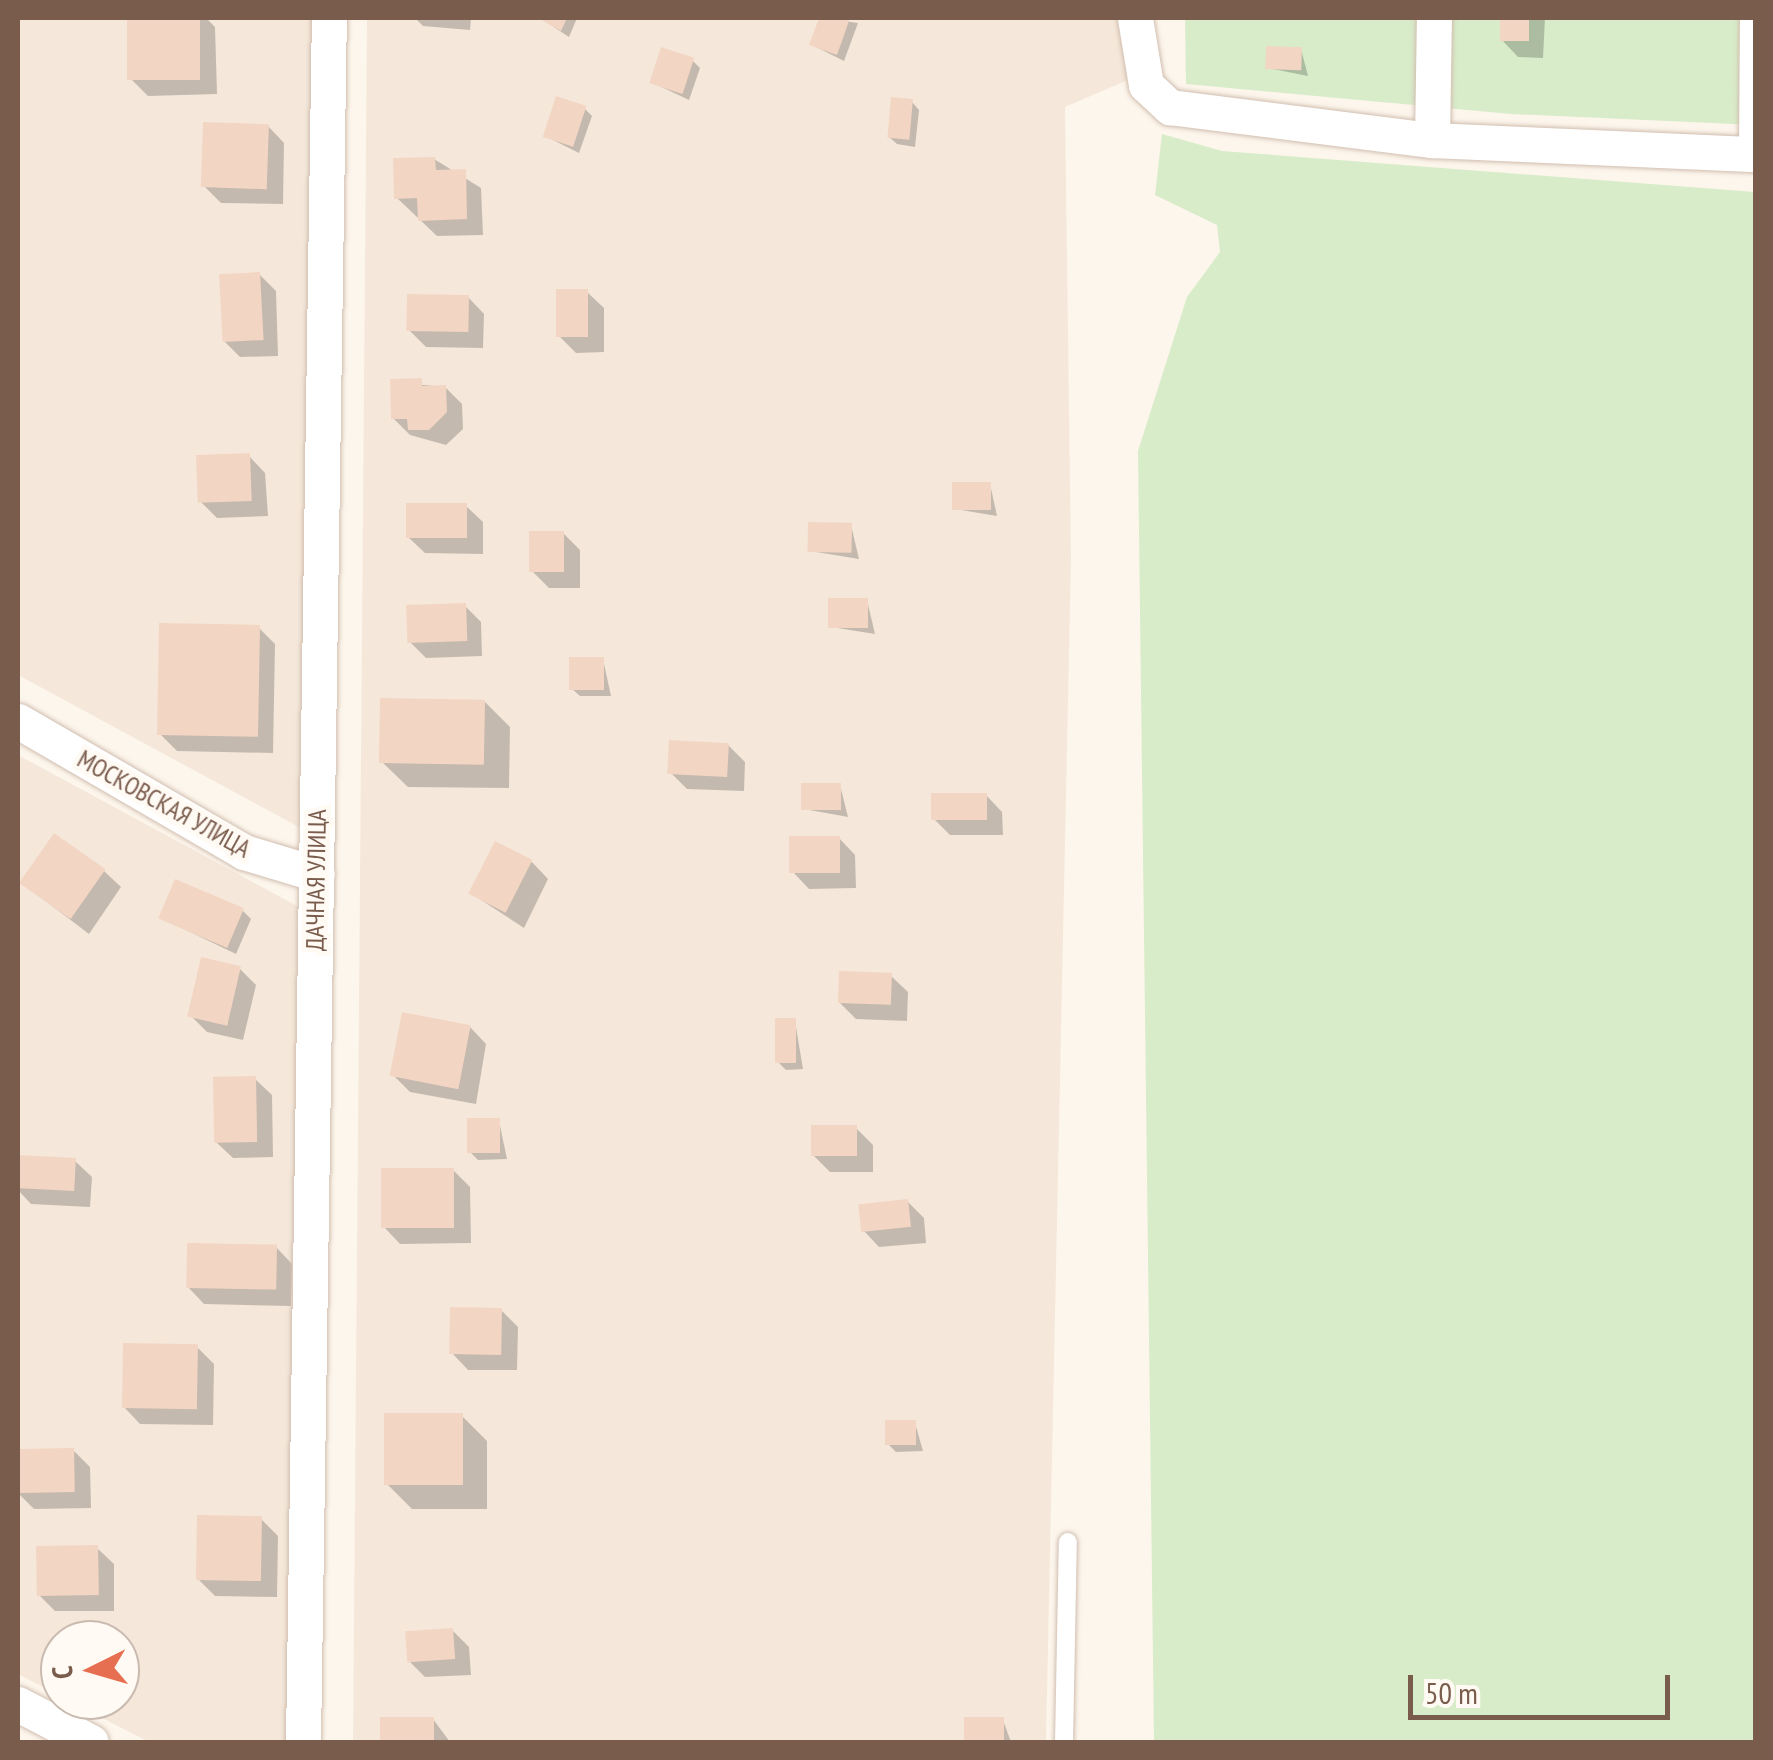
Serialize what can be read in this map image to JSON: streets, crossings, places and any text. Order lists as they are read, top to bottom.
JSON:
{
  "streets": {
    "street": ["МОСКОВСКАЯ УЛИЦА", "ДАЧНАЯ УЛИЦА"]
  },
  "crossings": [
    ["МОСКОВСКАЯ УЛИЦА", "ДАЧНАЯ УЛИЦА"]
  ],
  "scale_bar": "50 m",
  "north": "left"
}
